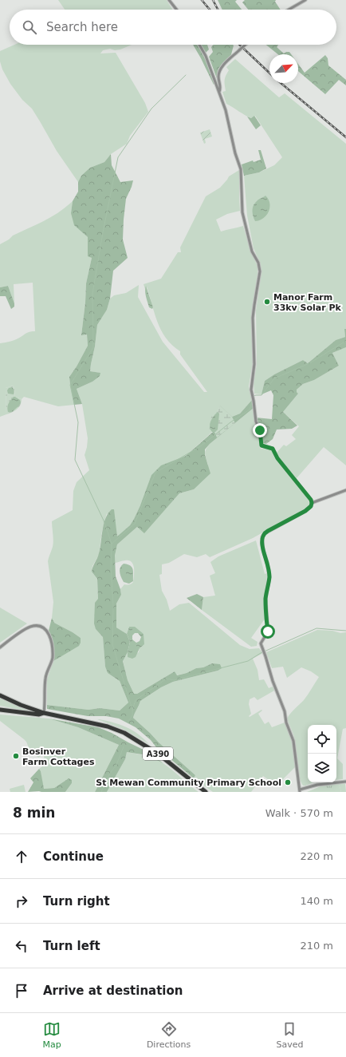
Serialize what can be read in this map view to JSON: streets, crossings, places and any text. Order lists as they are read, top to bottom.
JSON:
{
  "streets": {
    "highway": ["A390"]
  },
  "places": ["Manor Farm 33kv Solar Pk", "Bosinver Farm Cottages", "St Mewan Community Primary School"],
  "north": "top right",
  "page": {
    "search": "Search here",
    "heading": ["8 min", "Walk · 570 m"],
    "list": [
      ["Continue", "220 m"],
      ["Turn right", "140 m"],
      ["Turn left", "210 m"],
      "Arrive at destination"
    ],
    "nav": ["Map", "Directions", "Saved"]
  }
}
